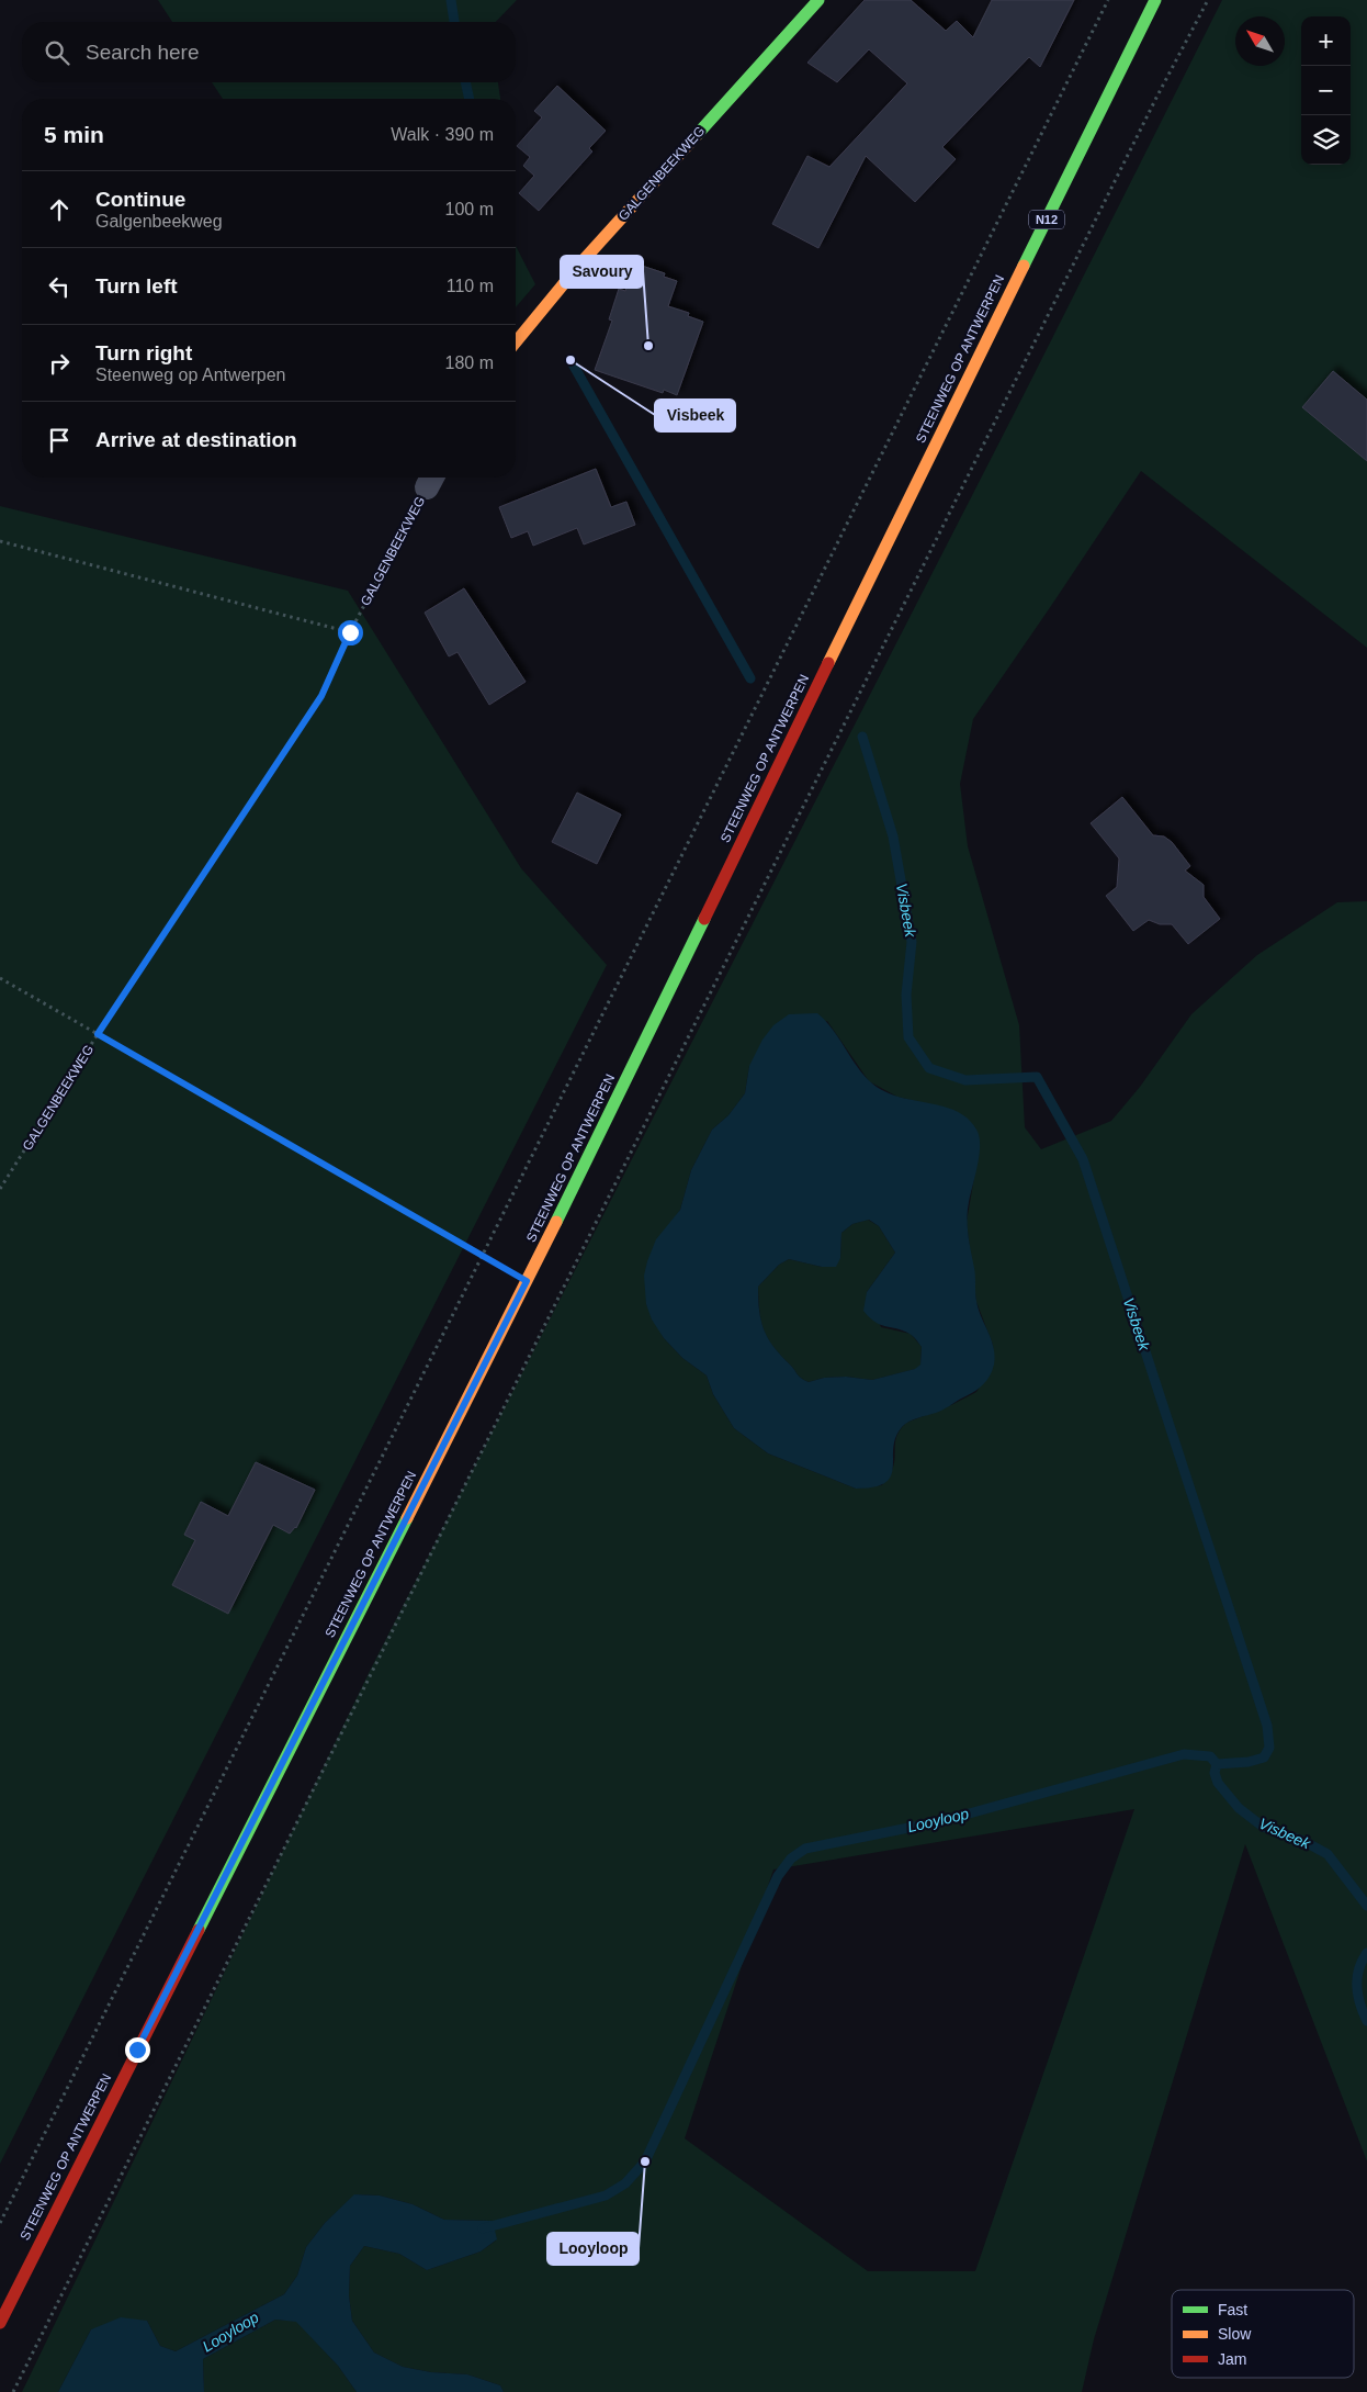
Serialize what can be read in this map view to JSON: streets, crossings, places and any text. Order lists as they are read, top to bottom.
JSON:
{
  "streets": {
    "main road": ["GALGENBEEKWEG", "N12", "STEENWEG OP ANTWERPEN"]
  },
  "water": ["Visbeek", "Looyloop"],
  "places": ["Savoury", "Visbeek", "Looyloop"],
  "legend": ["Fast", "Slow", "Jam"],
  "north": "top left",
  "page": {
    "map_buttons": ["+", "−"],
    "search": "Search here",
    "heading": ["5 min", "Walk · 390 m"],
    "list": [
      ["Continue", "Galgenbeekweg", "100 m"],
      ["Turn left", "110 m"],
      ["Turn right", "Steenweg op Antwerpen", "180 m"],
      "Arrive at destination"
    ]
  }
}
